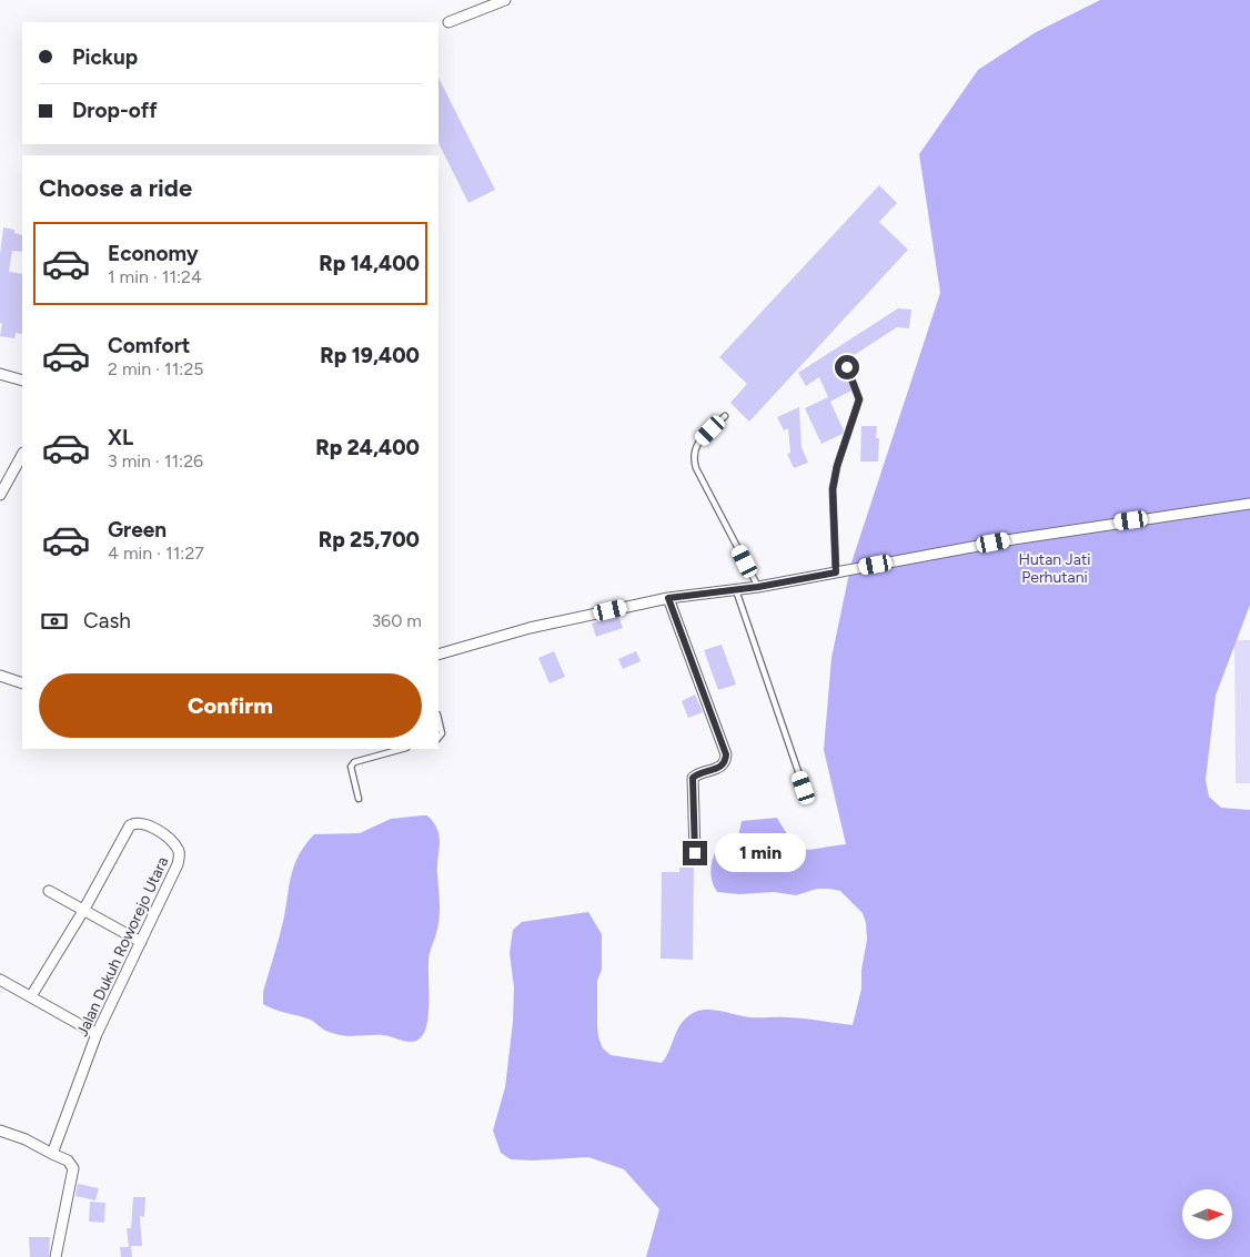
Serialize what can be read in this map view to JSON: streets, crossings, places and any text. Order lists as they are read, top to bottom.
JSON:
{
  "streets": {
    "street": ["Jalan Dukuh Roworejo Utara"]
  },
  "parks": ["Hutan Jati Perhutani"],
  "north": "right",
  "page": {
    "banner": ["Pickup", "Drop-off"],
    "heading": "Choose a ride",
    "list": [
      {
        "name": "Economy",
        "note": "1 min · 11:24",
        "value": "Rp 14,400"
      },
      {
        "name": "Comfort",
        "note": "2 min · 11:25",
        "value": "Rp 19,400"
      },
      {
        "name": "XL",
        "note": "3 min · 11:26",
        "value": "Rp 24,400"
      },
      {
        "name": "Green",
        "note": "4 min · 11:27",
        "value": "Rp 25,700"
      }
    ],
    "pay": ["Cash", "360 m"],
    "buttons": "Confirm",
    "bubble": "1 min"
  }
}
